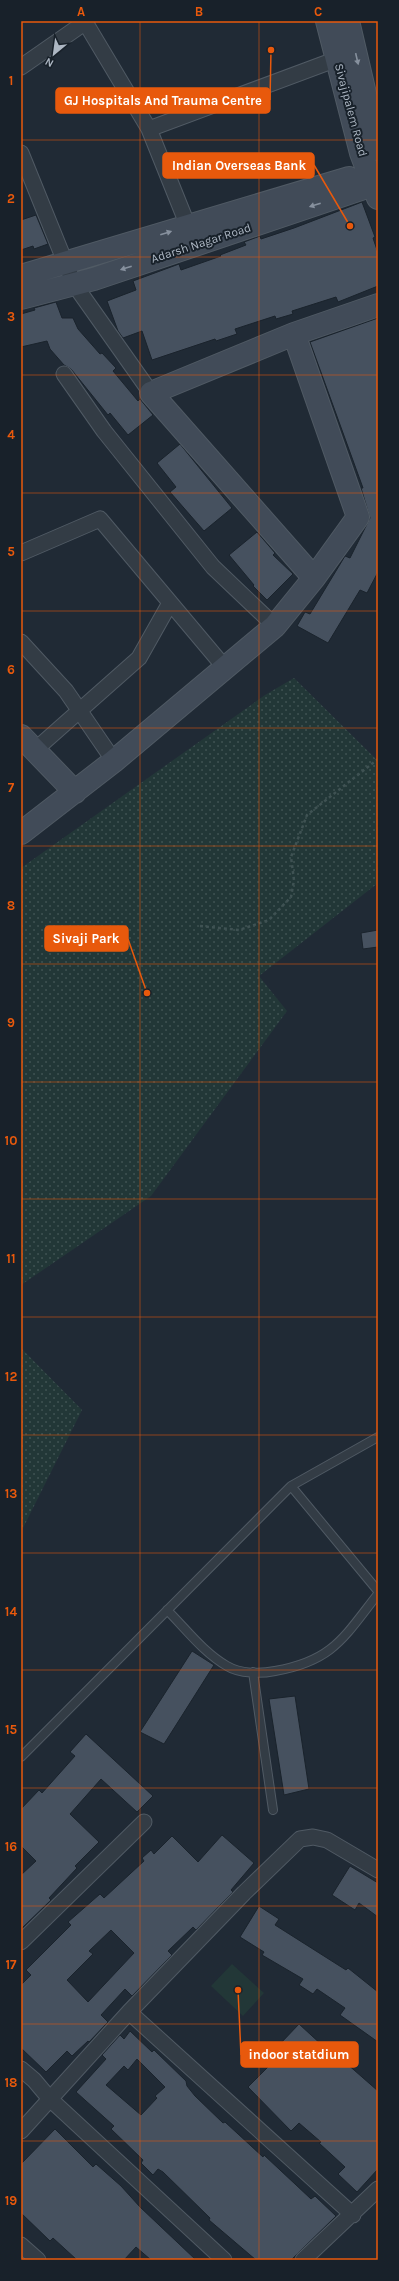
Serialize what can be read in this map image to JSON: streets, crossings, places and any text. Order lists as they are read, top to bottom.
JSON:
{
  "streets": {
    "street": ["Sivajipalem Road", "Adarsh Nagar Road"]
  },
  "crossings": [
    ["Sivajipalem Road", "Adarsh Nagar Road"]
  ],
  "places": [
    "GJ Hospitals And Trauma Centre",
    "Indian Overseas Bank",
    "Sivaji Park",
    "indoor statdium"
  ],
  "north": "bottom left",
  "grid": {
    "columns": ["A", "B", "C"],
    "rows": [
      "1",
      "2",
      "3",
      "4",
      "5",
      "6",
      "7",
      "8",
      "9",
      "10",
      "11",
      "12",
      "13",
      "14",
      "15",
      "16",
      "17",
      "18",
      "19"
    ]
  }
}
